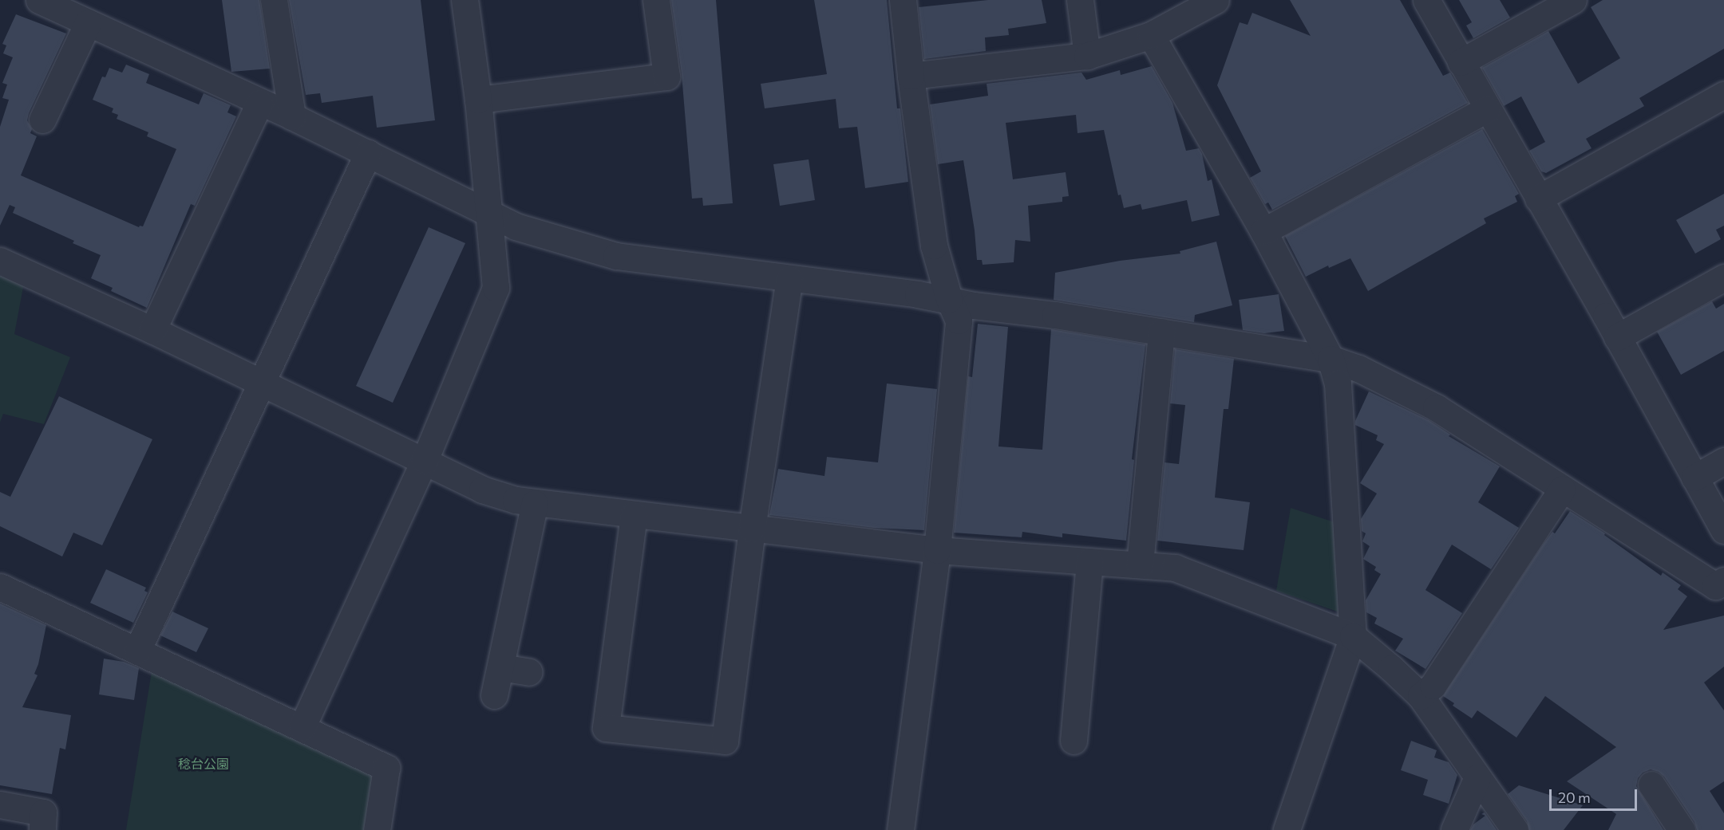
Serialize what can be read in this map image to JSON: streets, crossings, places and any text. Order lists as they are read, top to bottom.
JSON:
{
  "parks": ["稔台公園"],
  "scale_bar": "20 m"
}
